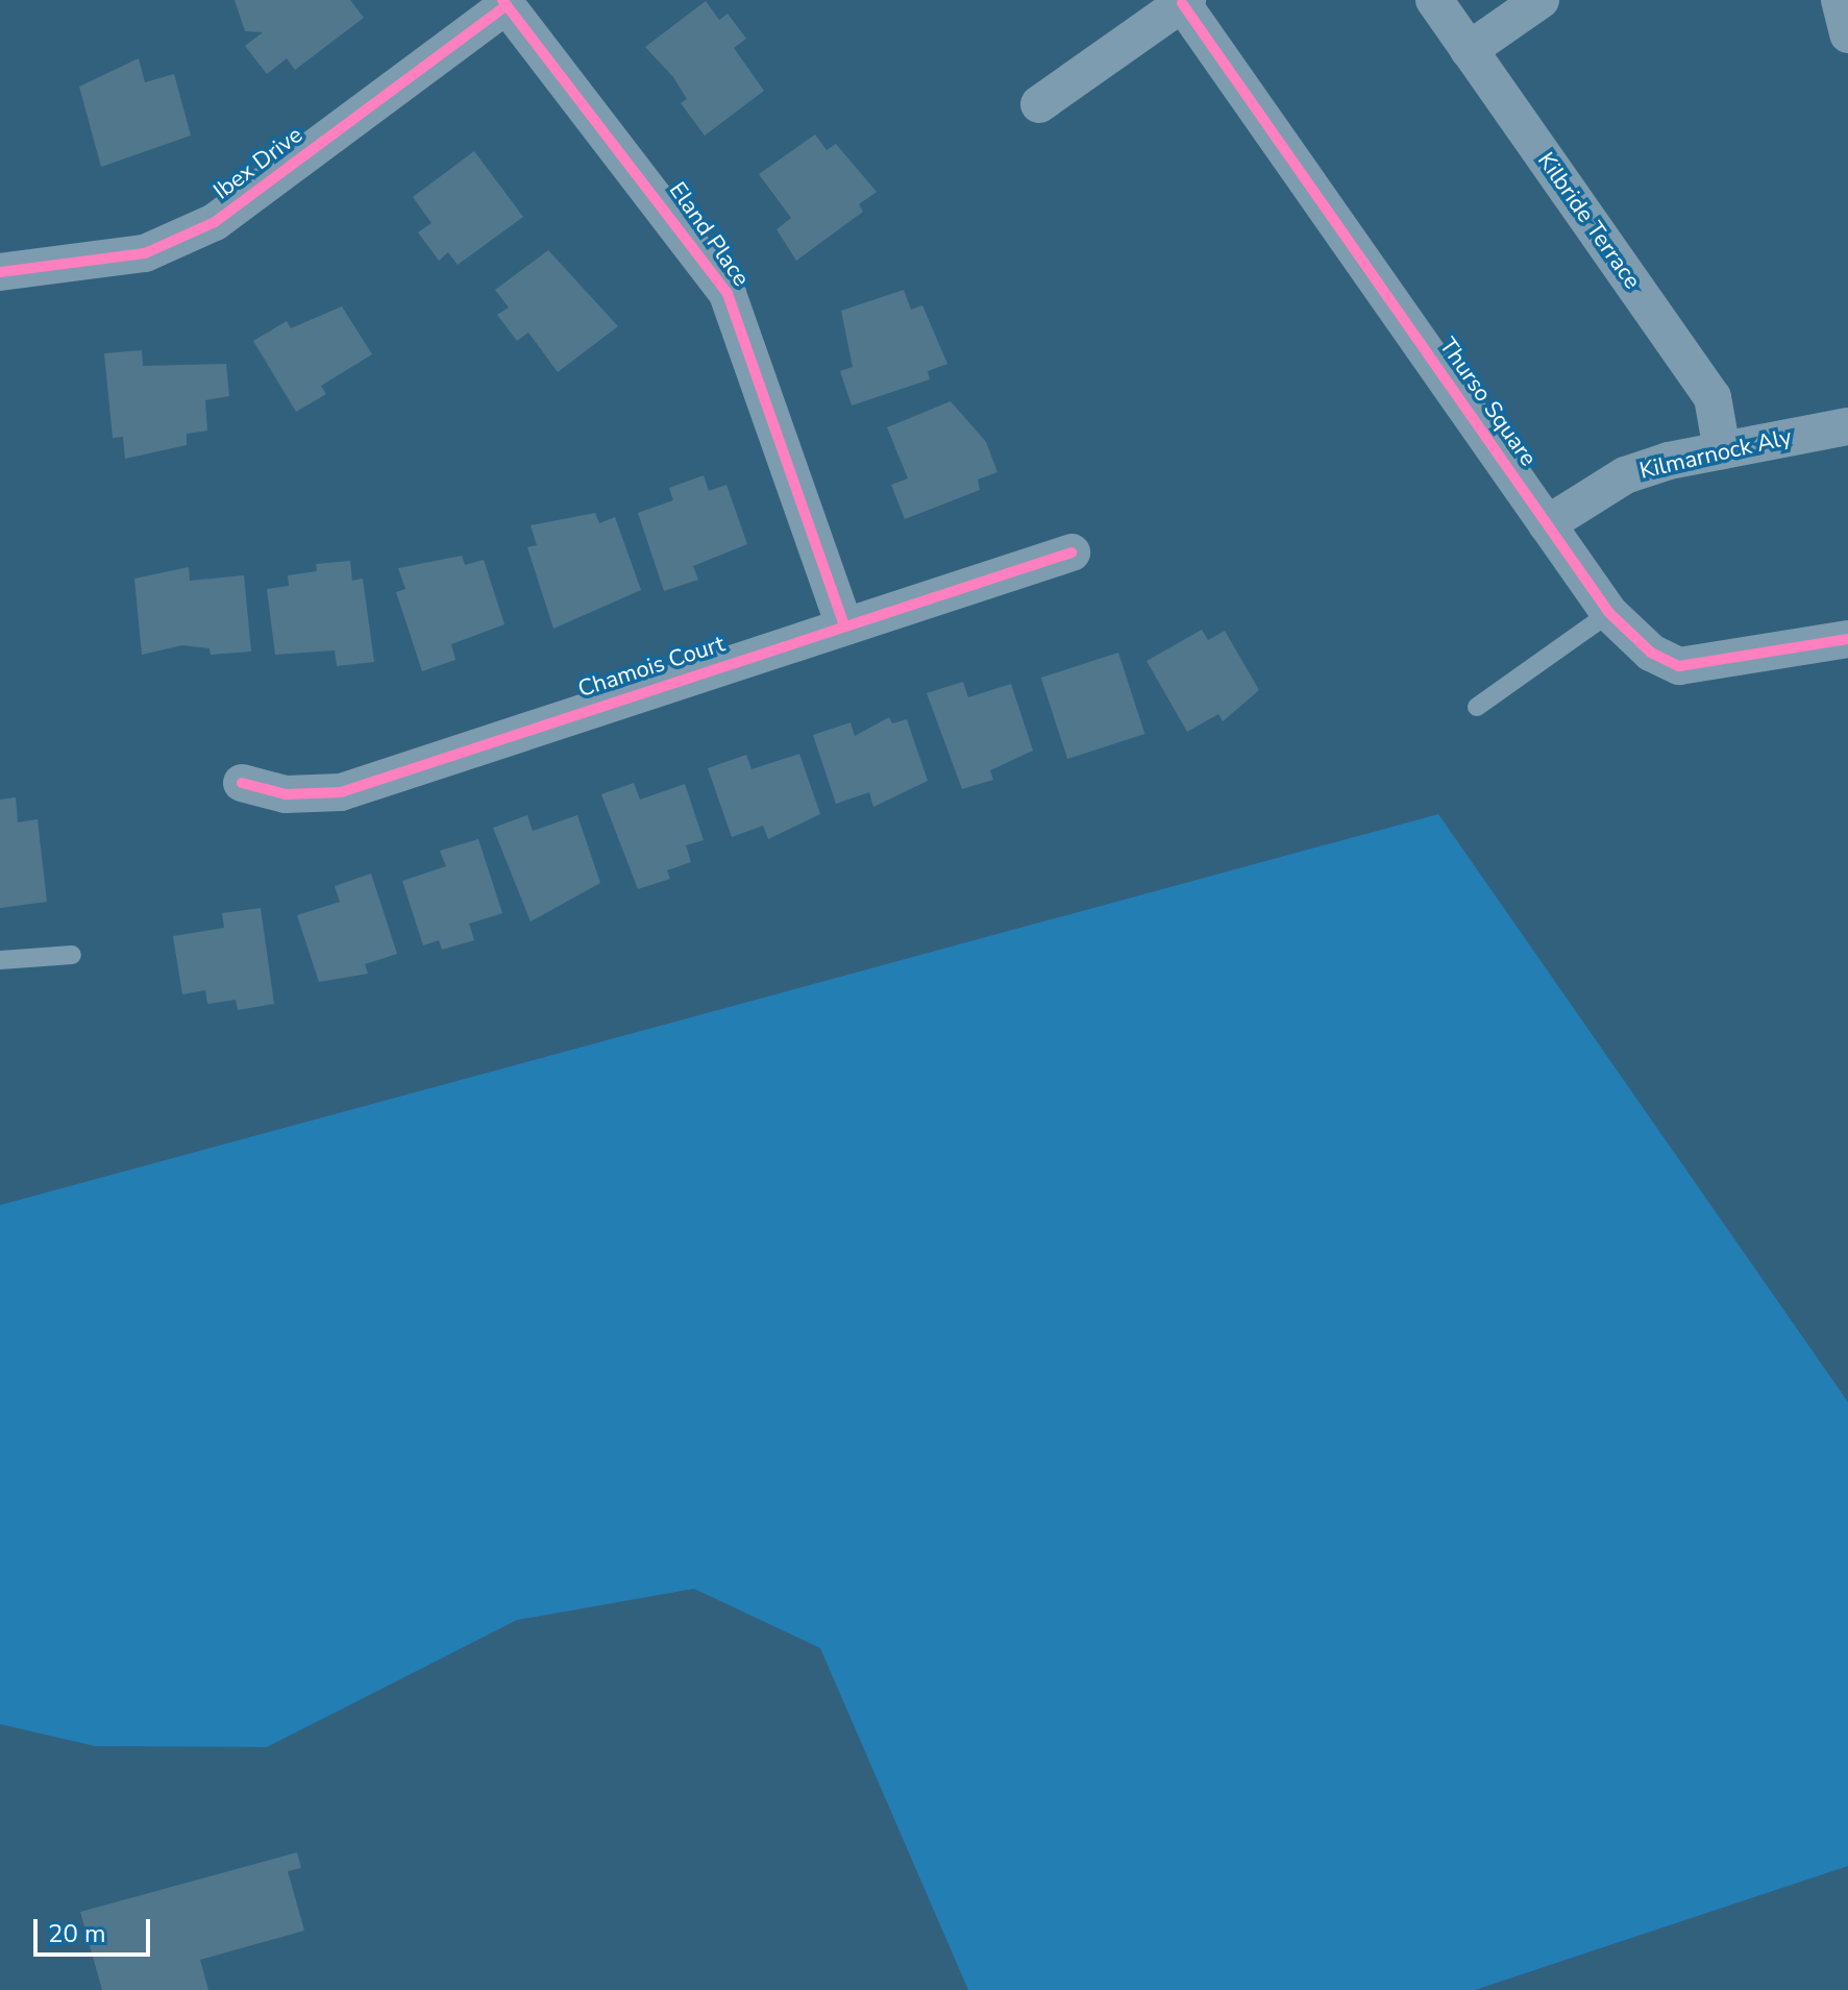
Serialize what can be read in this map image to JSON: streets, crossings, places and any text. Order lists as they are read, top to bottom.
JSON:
{
  "streets": {
    "street": [
      "Ibex Drive",
      "Kilbride Terrace",
      "Eland Place",
      "Thurso Square",
      "Kilmarnock Aly",
      "Chamois Court"
    ]
  },
  "crossings": [
    ["Ibex Drive", "Eland Place"],
    ["Kilbride Terrace", "Kilmarnock Aly"],
    ["Eland Place", "Chamois Court"],
    ["Thurso Square", "Kilmarnock Aly"]
  ],
  "scale_bar": "20 m"
}
